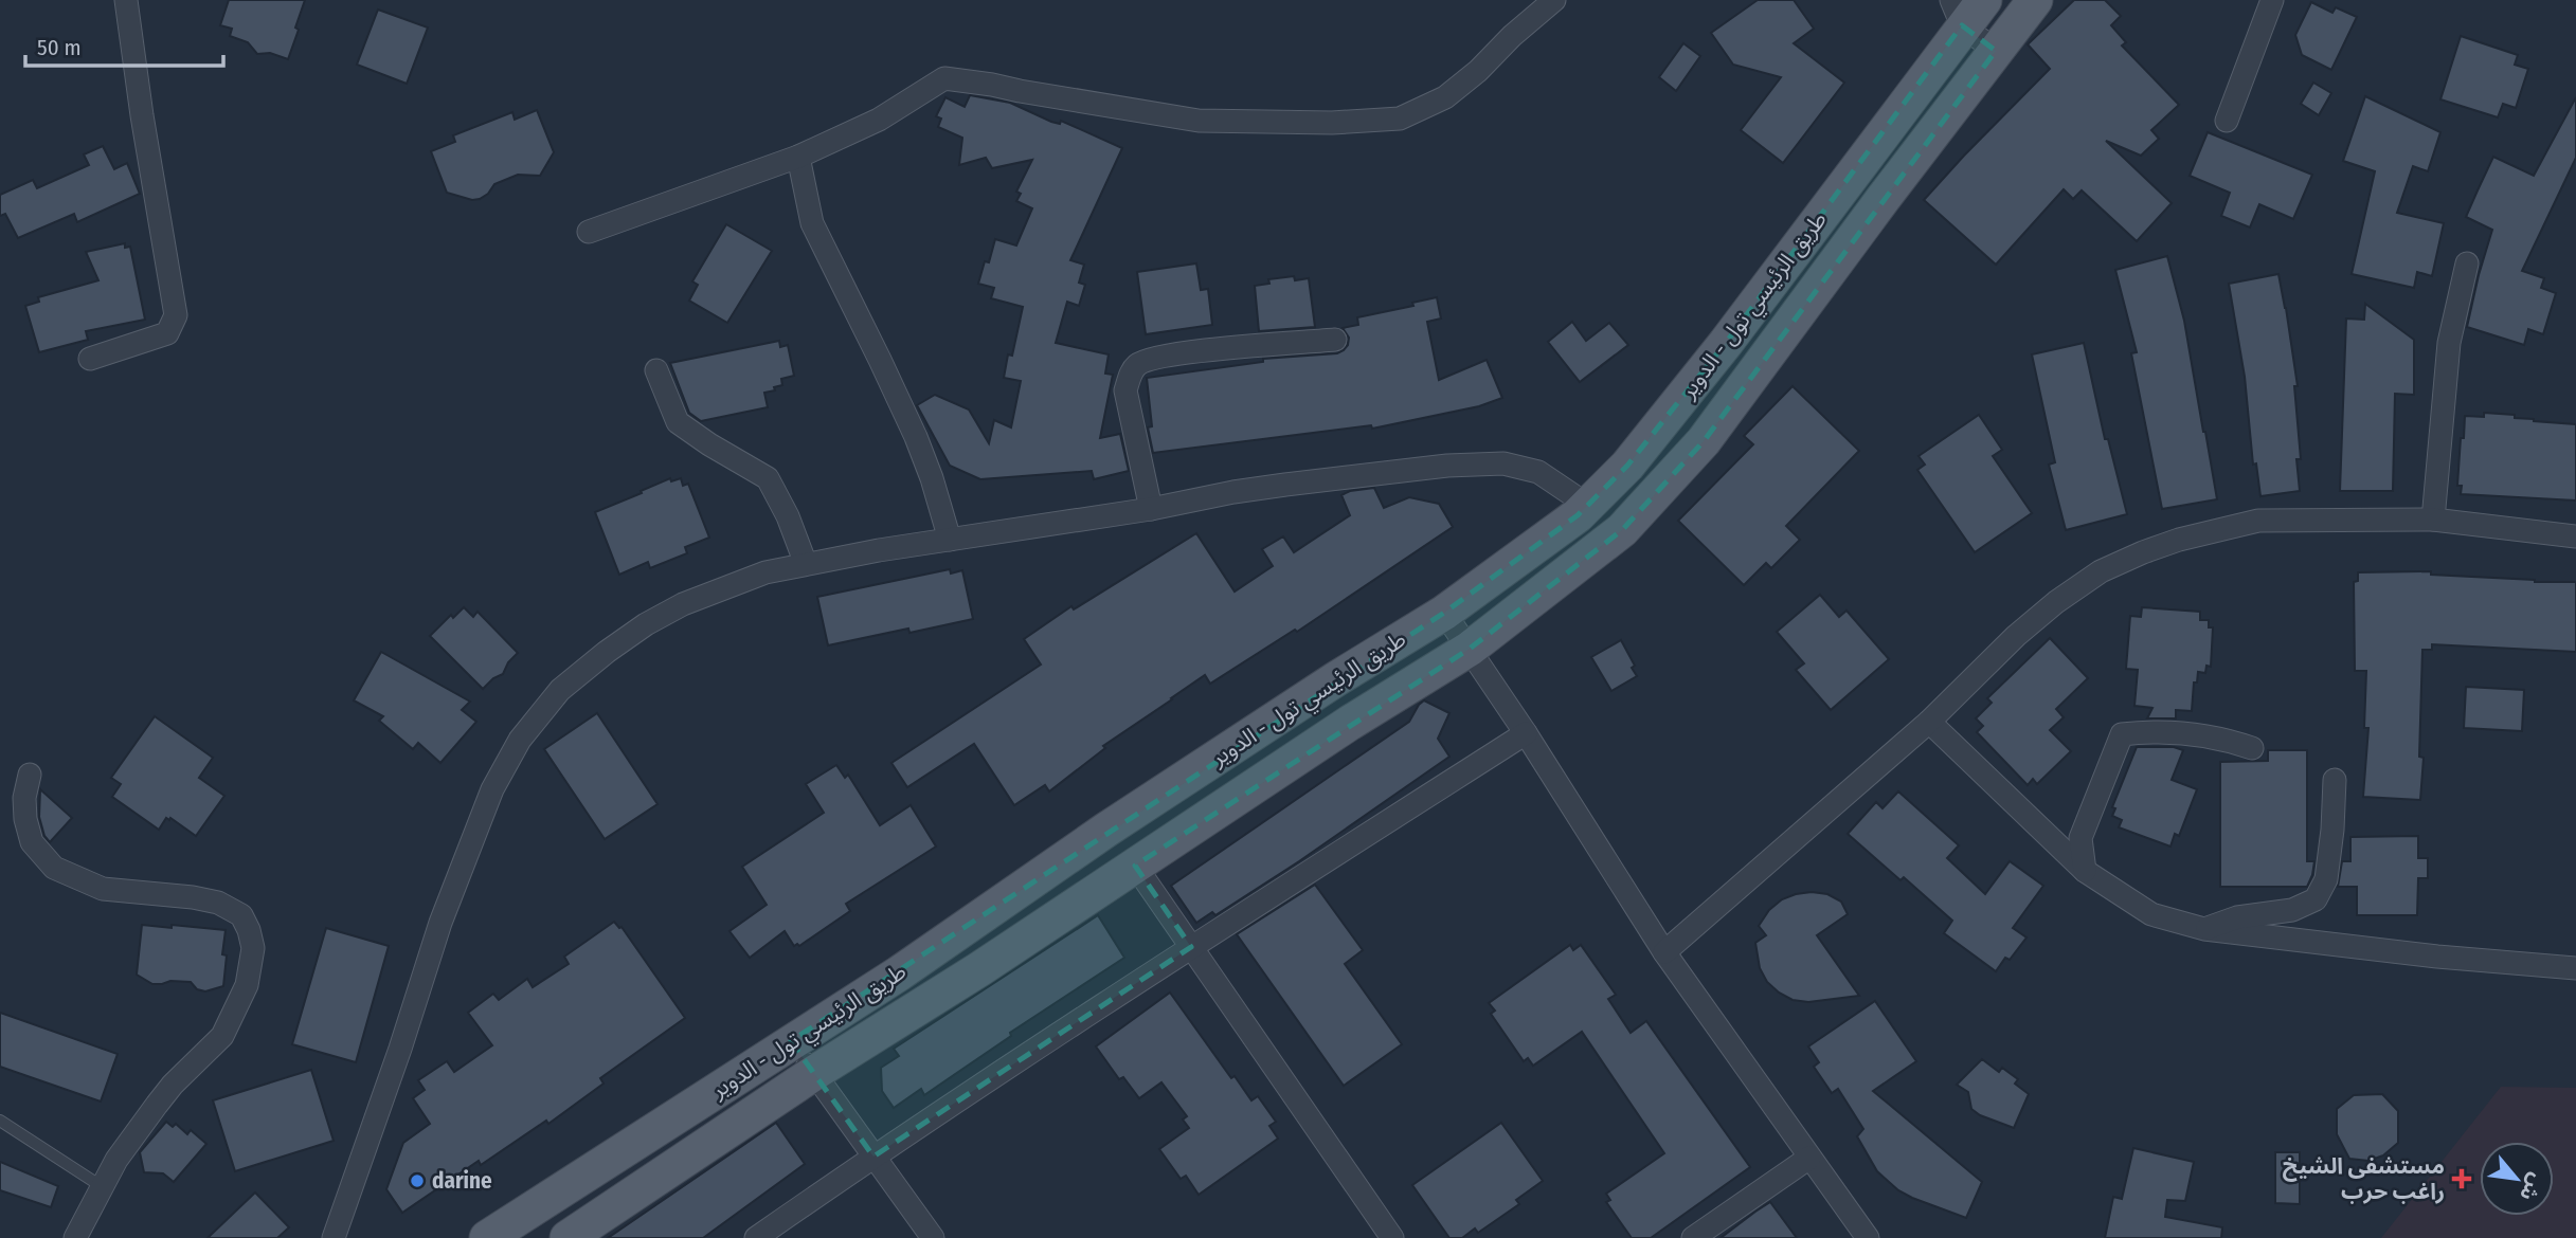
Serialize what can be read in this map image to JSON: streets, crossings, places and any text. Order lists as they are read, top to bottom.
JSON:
{
  "streets": {
    "main road": ["طريق الرئيسي تول - الدوير"]
  },
  "places": {
    "health": ["مستشفى الشيخ راغب حرب"],
    "other": ["darine"]
  },
  "scale_bar": "50 m",
  "north": "bottom right"
}
